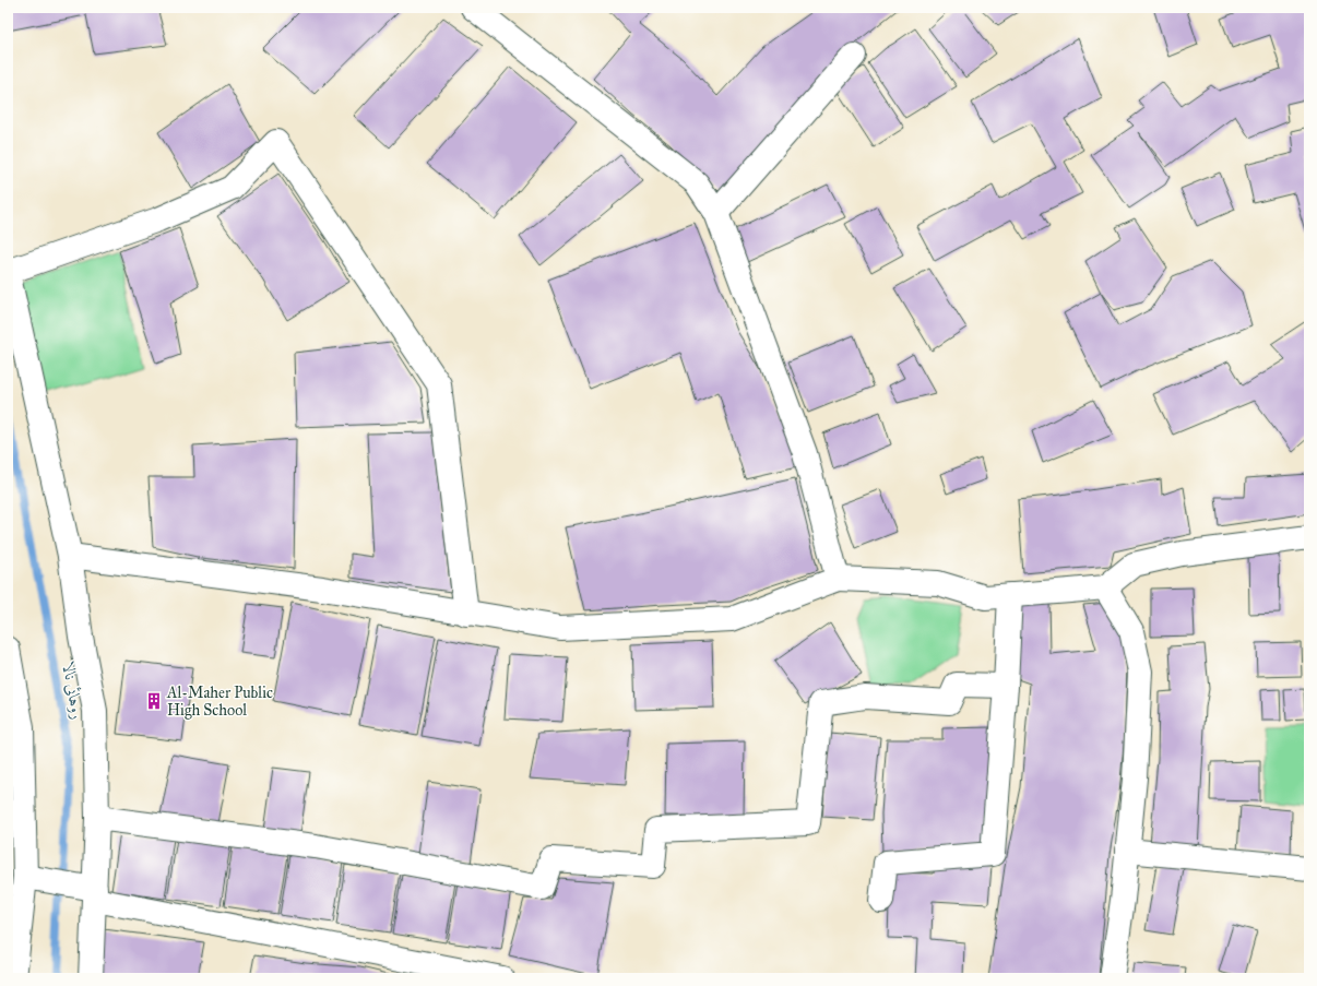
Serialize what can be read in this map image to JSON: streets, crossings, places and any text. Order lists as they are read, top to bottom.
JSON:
{
  "water": ["روہائی نالا"],
  "places": {
    "building": ["Al-Maher Public High School"]
  }
}
